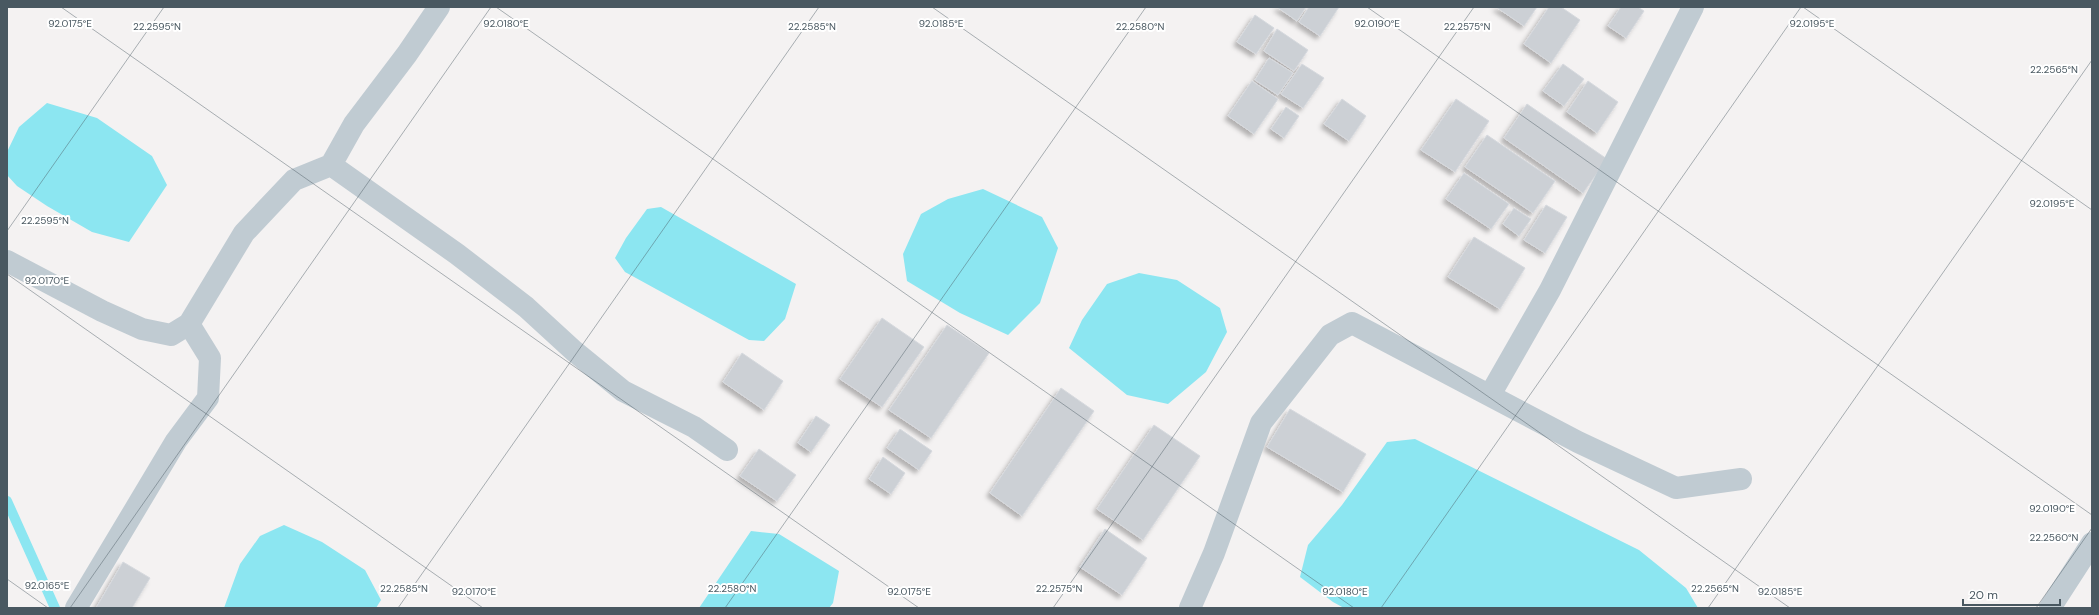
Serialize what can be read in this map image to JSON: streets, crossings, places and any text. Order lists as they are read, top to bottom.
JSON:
{
  "scale_bar": "20 m",
  "coordinates": [
    "92.0190°E",
    "92.0175°E",
    "92.0180°E",
    "92.0185°E",
    "92.0195°E",
    "22.2595°N",
    "22.2585°N",
    "22.2580°N",
    "22.2575°N",
    "22.2565°N",
    "92.0170°E",
    "22.2560°N",
    "92.0165°E"
  ]
}
